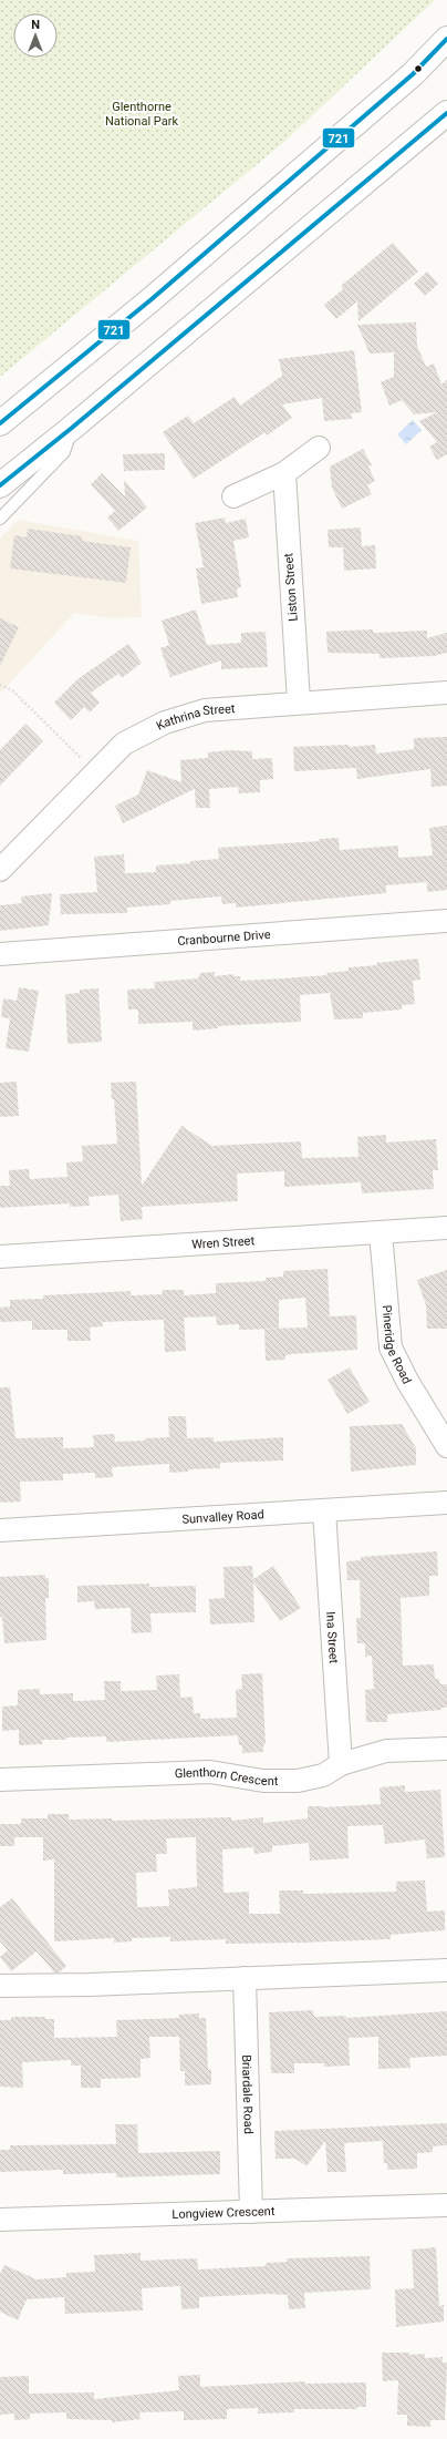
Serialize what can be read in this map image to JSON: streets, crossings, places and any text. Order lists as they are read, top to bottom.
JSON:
{
  "streets": {
    "street": [
      "Liston Street",
      "Kathrina Street",
      "Cranbourne Drive",
      "Wren Street",
      "Pineridge Road",
      "Sunvalley Road",
      "Ina Street",
      "Glenthorn Crescent",
      "Briardale Road",
      "Longview Crescent"
    ]
  },
  "crossings": [
    ["Liston Street", "Kathrina Street"],
    ["Wren Street", "Pineridge Road"],
    ["Sunvalley Road", "Ina Street"],
    ["Ina Street", "Glenthorn Crescent"],
    ["Briardale Road", "Longview Crescent"]
  ],
  "parks": ["Glenthorne National Park"],
  "lines": ["transit line 721"],
  "north": "top"
}
